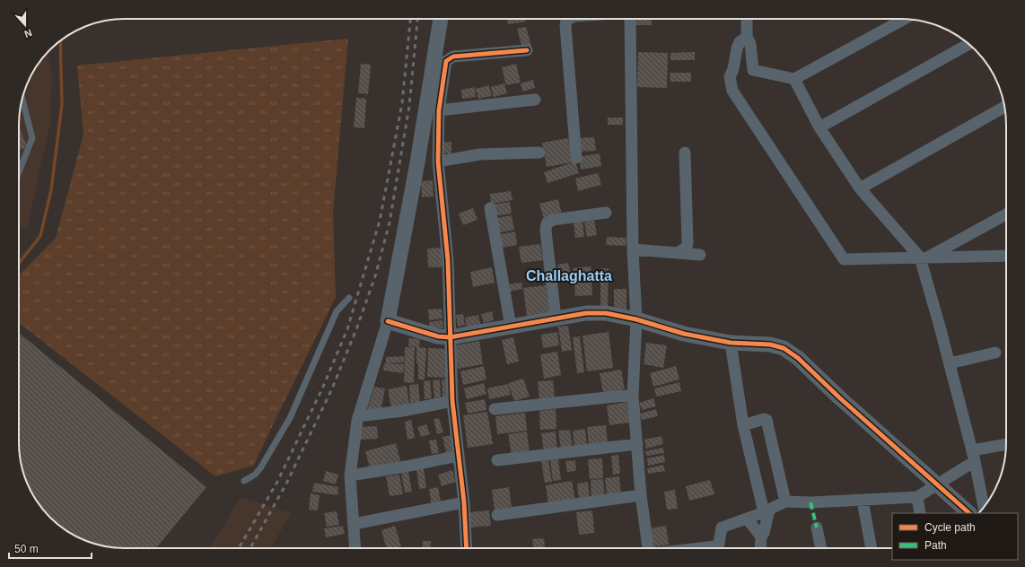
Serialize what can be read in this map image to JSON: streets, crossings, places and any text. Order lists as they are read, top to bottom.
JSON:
{
  "districts": ["Challaghatta"],
  "legend": ["Cycle path", "Path"],
  "scale_bar": "50 m",
  "north": "bottom"
}
